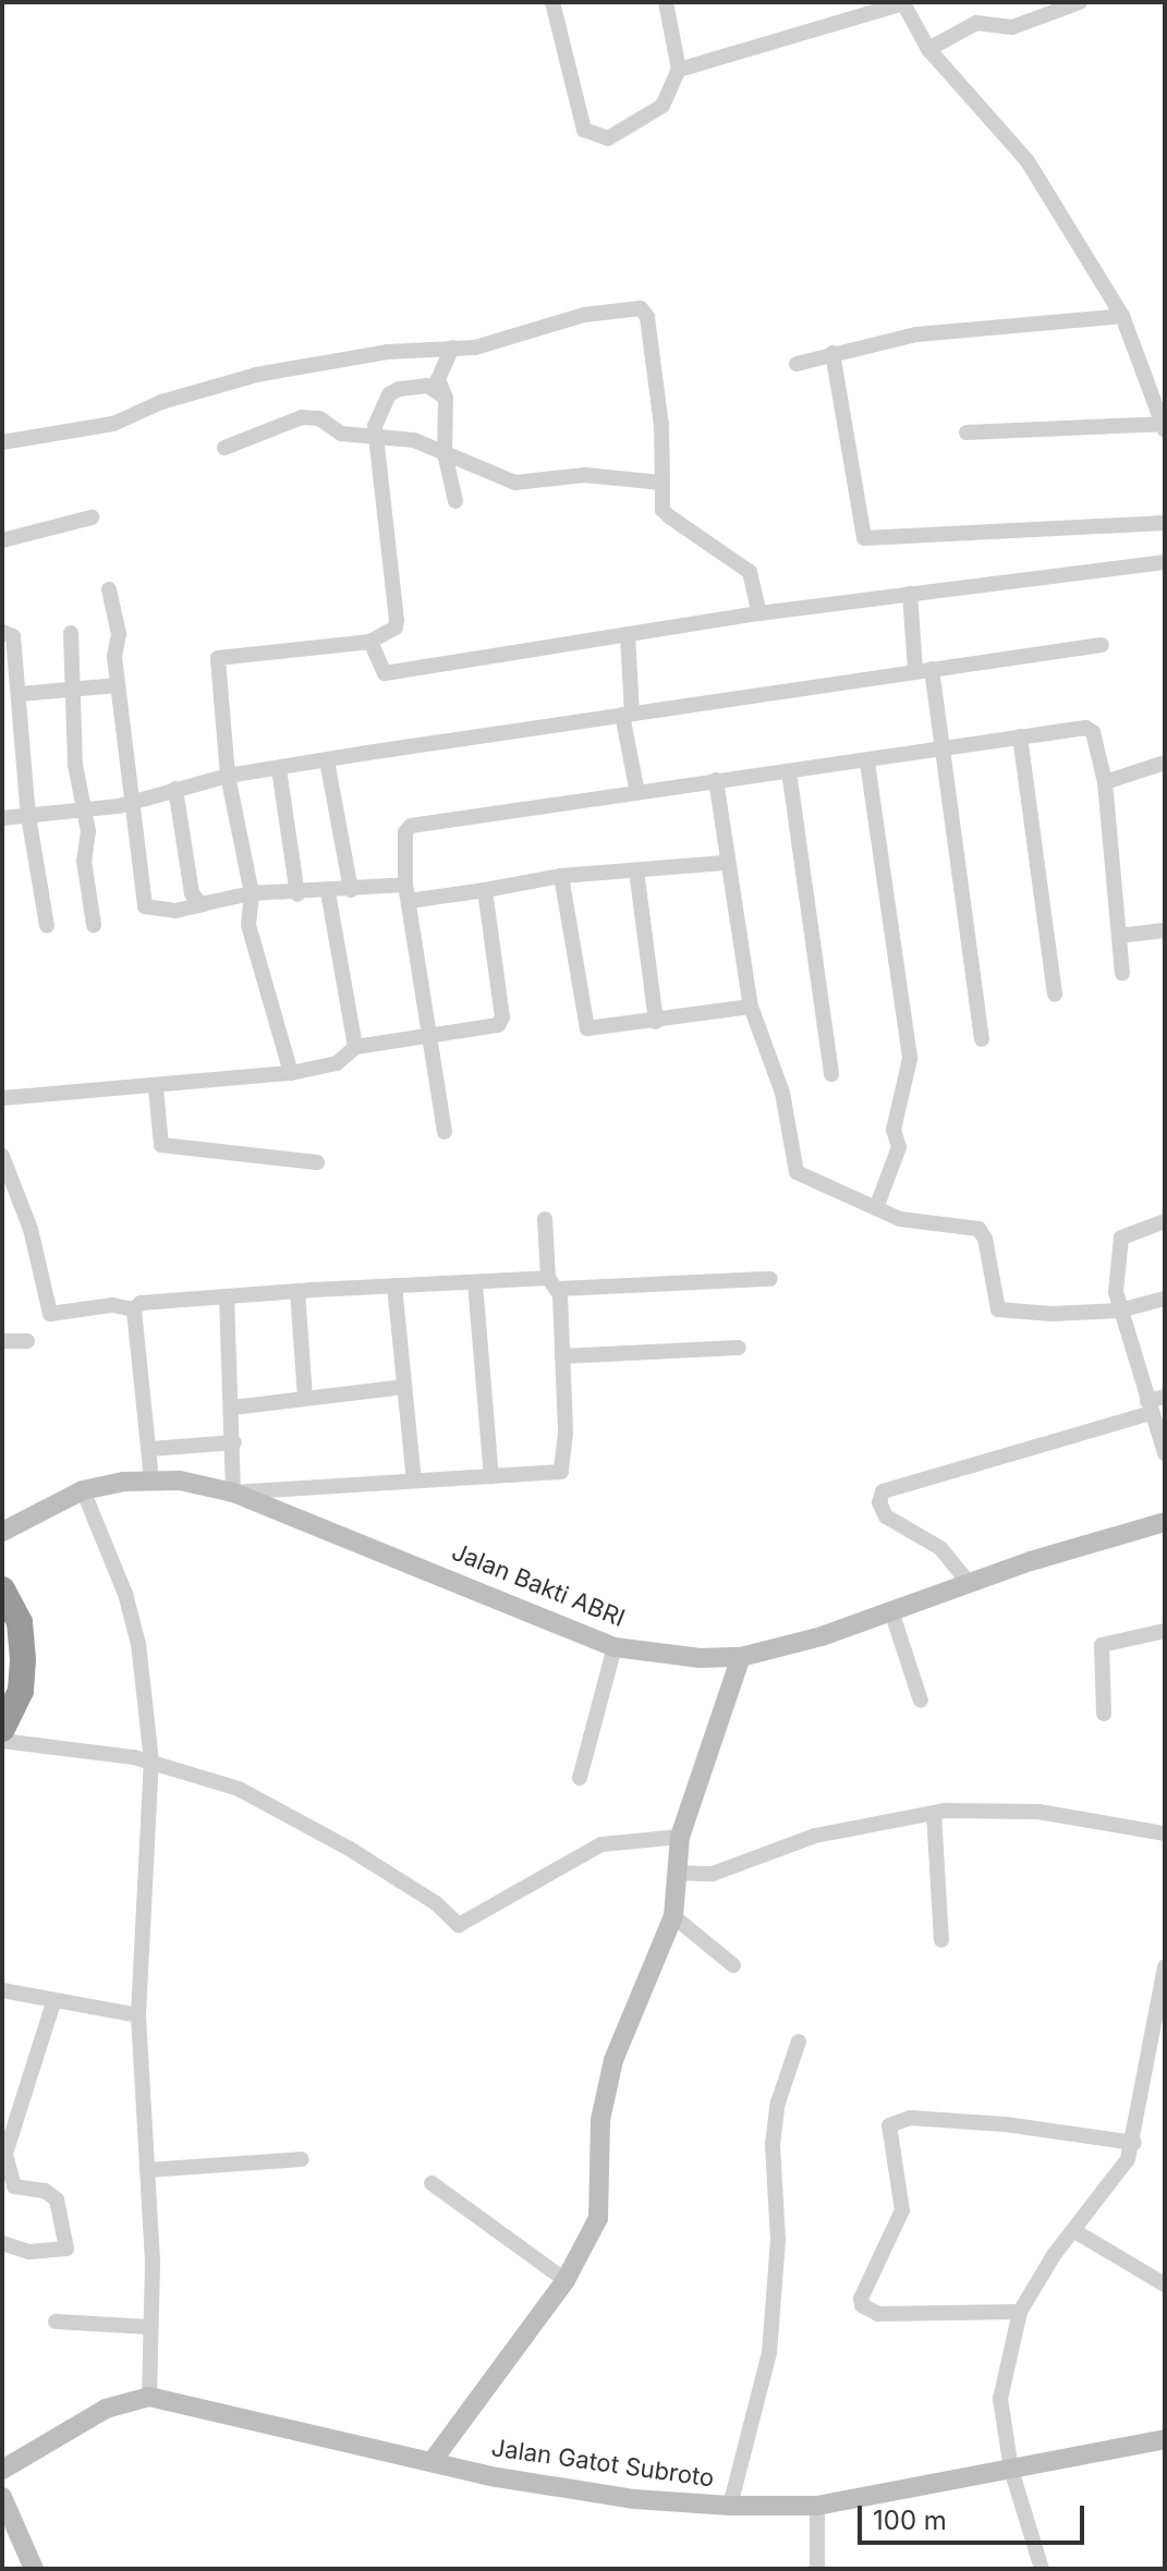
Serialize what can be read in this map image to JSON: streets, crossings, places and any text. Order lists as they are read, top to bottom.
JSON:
{
  "streets": {
    "street": ["Jalan Bakti ABRI", "Jalan Gatot Subroto"]
  },
  "scale_bar": "100 m"
}
